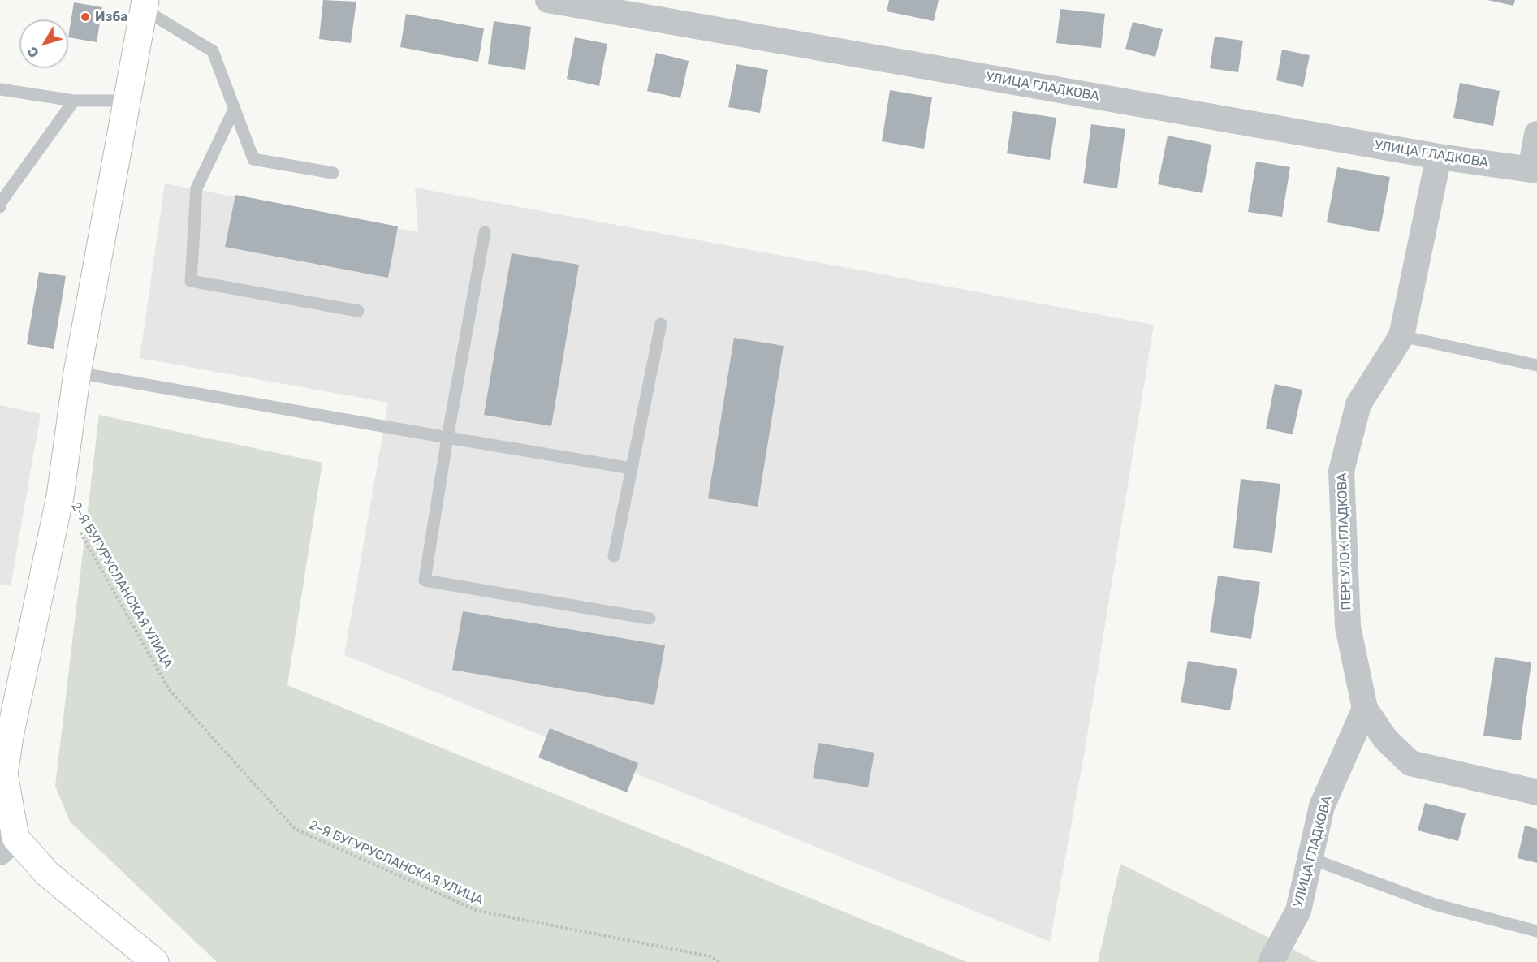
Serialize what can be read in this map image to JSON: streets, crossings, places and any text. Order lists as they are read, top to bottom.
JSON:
{
  "streets": {
    "street": ["УЛИЦА ГЛАДКОВА", "ПЕРЕУЛОК ГЛАДКОВА"],
    "path": ["2-Я БУГУРУСЛАНСКАЯ УЛИЦА"]
  },
  "crossings": [
    ["УЛИЦА ГЛАДКОВА", "ПЕРЕУЛОК ГЛАДКОВА"]
  ],
  "places": ["Изба"],
  "north": "bottom left"
}
